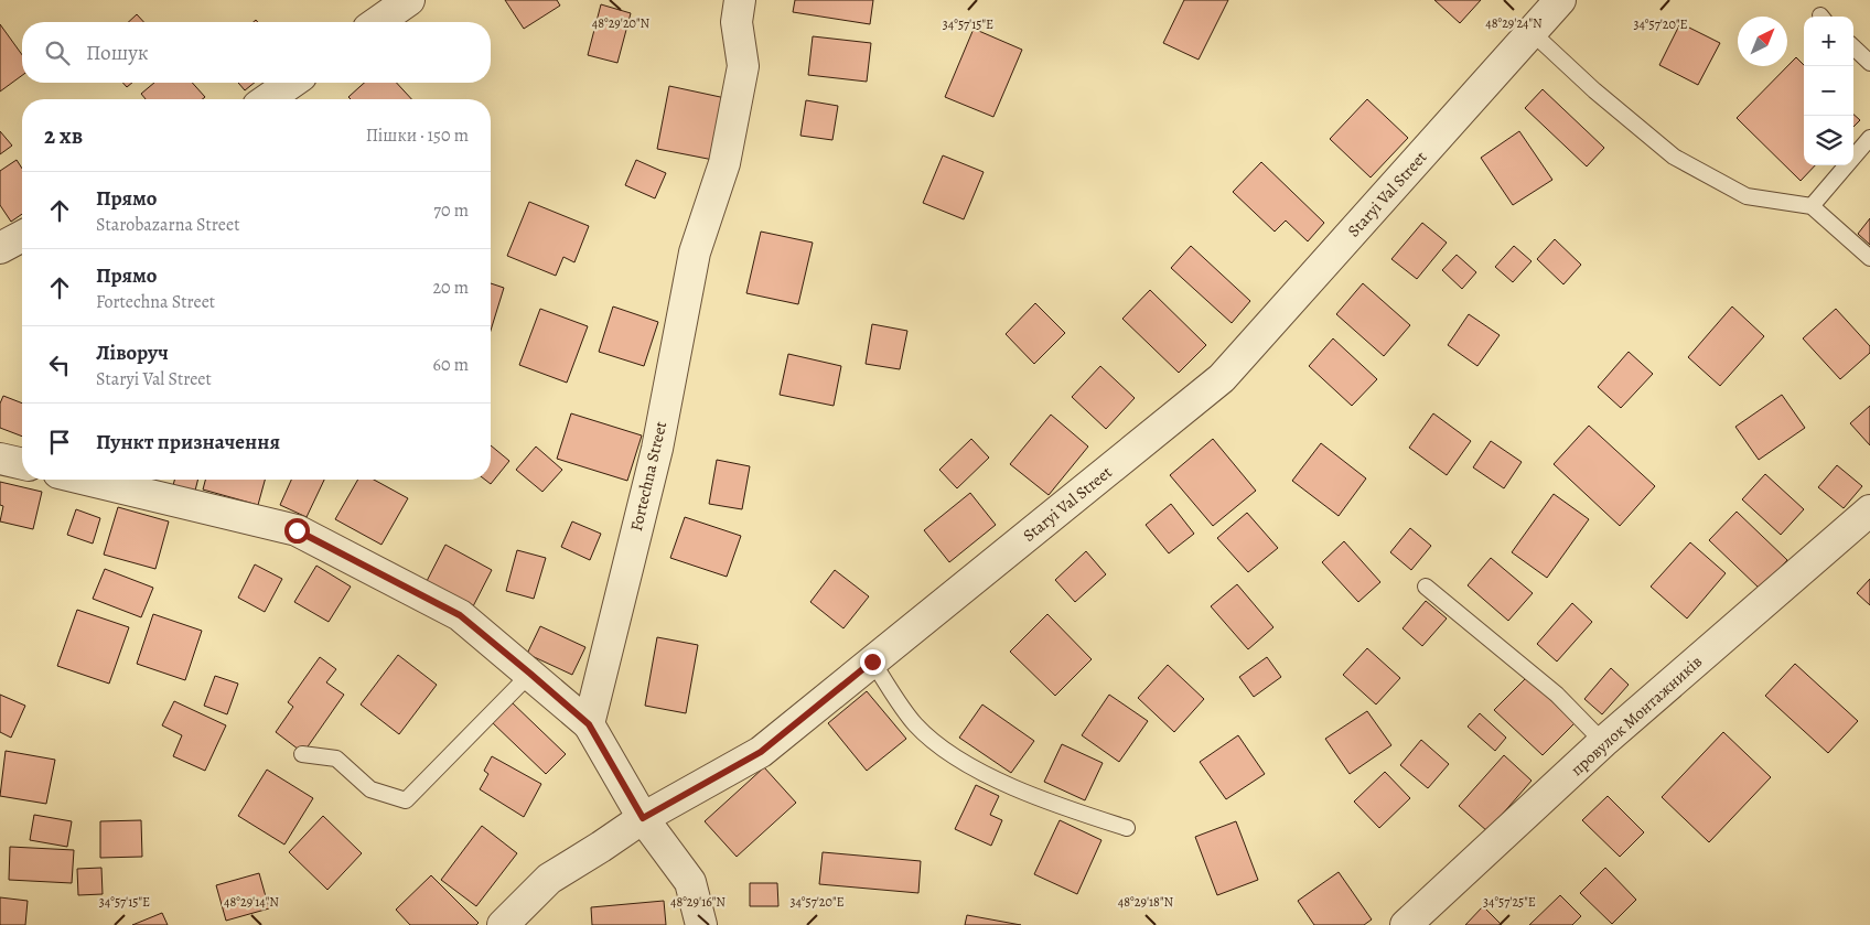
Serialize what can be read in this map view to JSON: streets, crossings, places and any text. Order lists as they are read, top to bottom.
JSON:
{
  "streets": {
    "street": ["Staryi Val Street", "Fortechna Street", "провулок Монтажників"]
  },
  "north": "top right",
  "page": {
    "map_buttons": ["+", "−"],
    "search": "Пошук",
    "heading": ["2 хв", "Пішки · 150 m"],
    "list": [
      ["Прямо", "Starobazarna Street", "70 m"],
      ["Прямо", "Fortechna Street", "20 m"],
      ["Ліворуч", "Staryi Val Street", "60 m"],
      "Пункт призначення"
    ]
  },
  "coordinates": [
    "48°29'20\"N",
    "48°29'24\"N",
    "34°57'20\"E",
    "34°57'15\"E",
    "34°57'25\"E",
    "48°29'14\"N",
    "48°29'16\"N",
    "48°29'18\"N"
  ]
}
